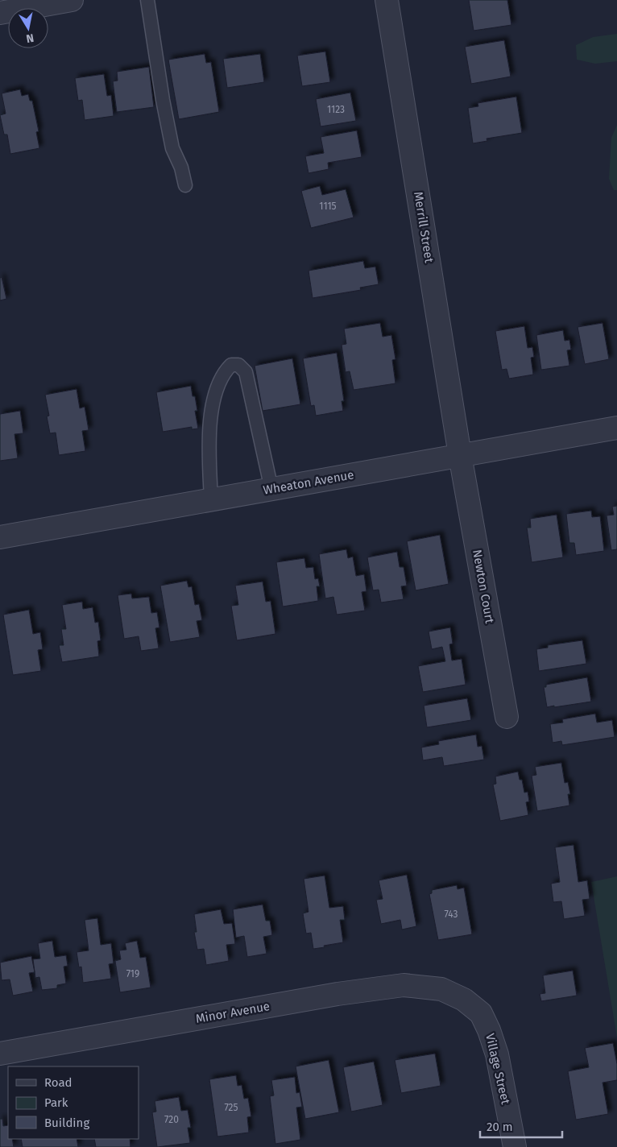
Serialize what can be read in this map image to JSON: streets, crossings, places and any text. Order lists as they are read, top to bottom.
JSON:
{
  "streets": {
    "street": [
      "Merrill Street",
      "Wheaton Avenue",
      "Newton Court",
      "Minor Avenue",
      "Village Street"
    ]
  },
  "crossings": [
    ["Merrill Street", "Wheaton Avenue"],
    ["Merrill Street", "Newton Court"],
    ["Wheaton Avenue", "Newton Court"],
    ["Minor Avenue", "Village Street"]
  ],
  "house_numbers": [
    "1123",
    "1115",
    "743",
    "719",
    "725",
    "720"
  ],
  "legend": ["Road", "Park", "Building"],
  "scale_bar": "20 m",
  "north": "bottom"
}
